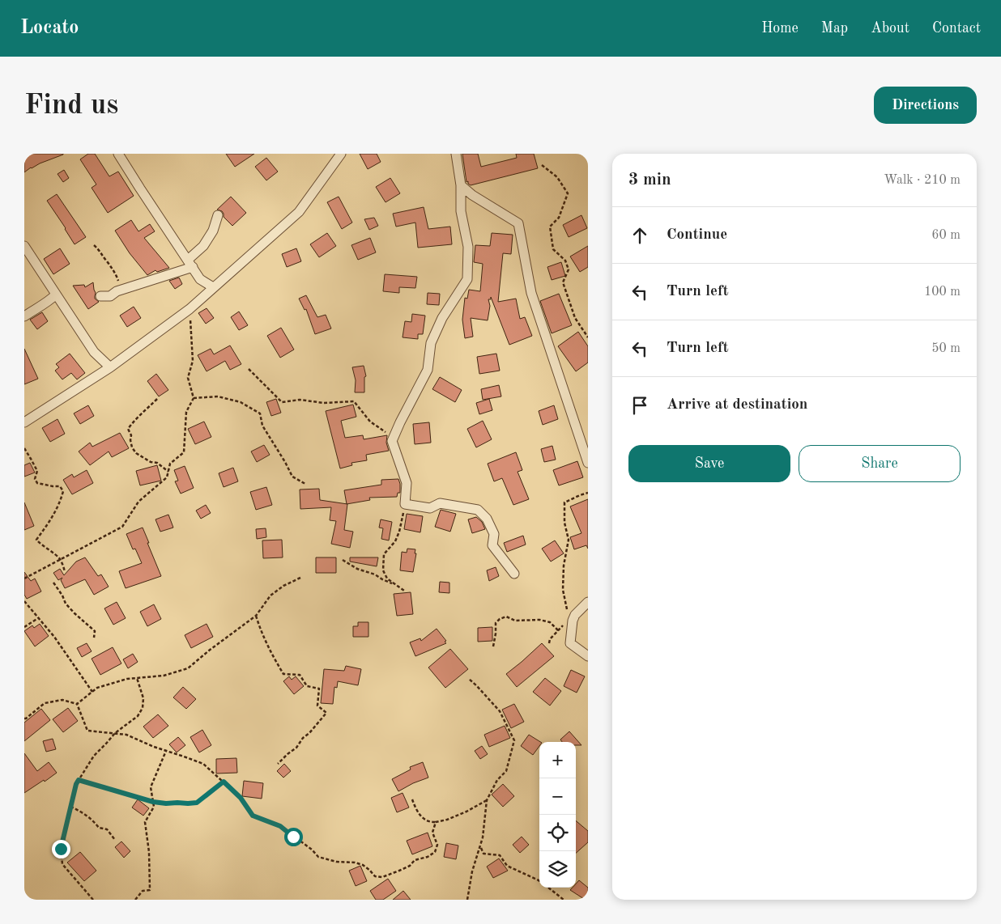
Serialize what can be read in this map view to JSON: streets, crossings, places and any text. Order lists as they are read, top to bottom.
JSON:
{
  "page": {
    "header": "Locato",
    "nav": [
      "Home",
      "Map",
      "About",
      "Contact"
    ],
    "buttons": [
      "Directions",
      ["Save", "Share"]
    ],
    "title": "Find us",
    "heading": ["3 min", "Walk · 210 m"],
    "list": [
      ["Continue", "60 m"],
      ["Turn left", "100 m"],
      ["Turn left", "50 m"],
      "Arrive at destination"
    ],
    "map_buttons": ["+", "−"]
  }
}
